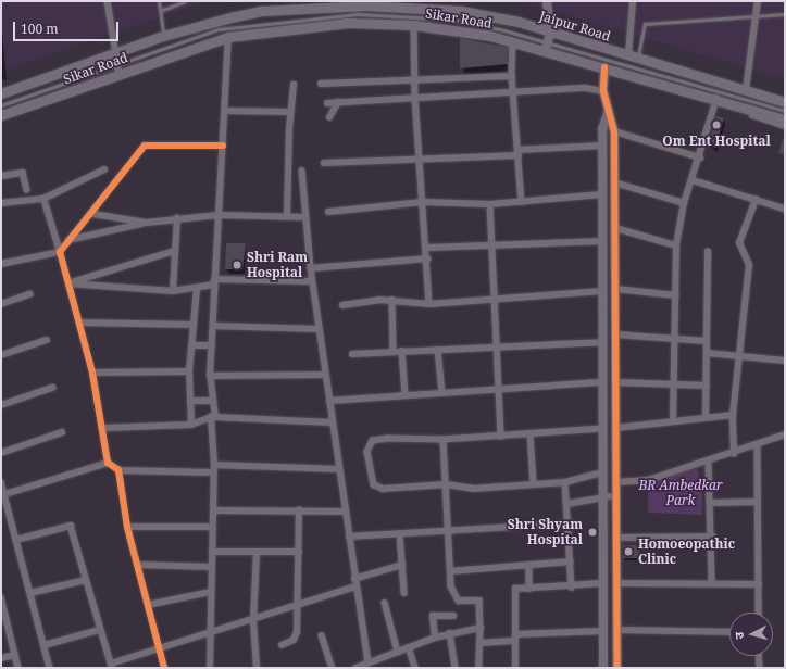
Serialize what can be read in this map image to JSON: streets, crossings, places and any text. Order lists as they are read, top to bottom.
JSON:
{
  "streets": {
    "main road": ["Sikar Road", "Jaipur Road"]
  },
  "parks": ["BR Ambedkar Park"],
  "places": [
    "Om Ent Hospital",
    "Shri Ram Hospital",
    "Shri Shyam Hospital",
    "Homoeopathic Clinic"
  ],
  "scale_bar": "100 m",
  "north": "left"
}
